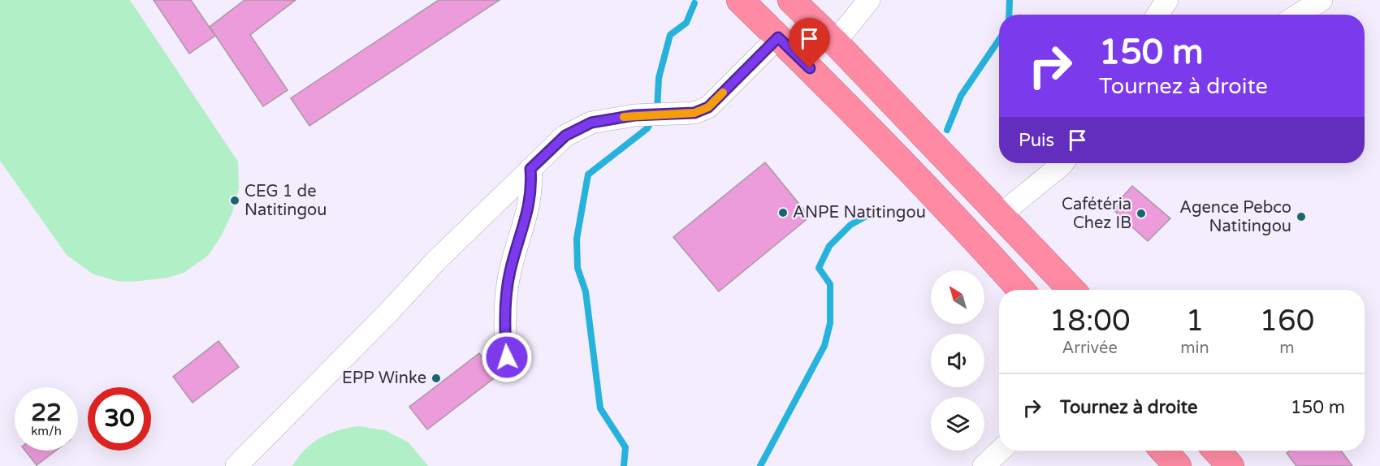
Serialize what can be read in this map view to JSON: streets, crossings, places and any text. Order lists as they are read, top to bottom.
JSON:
{
  "places": [
    "CEG 1 de Natitingou",
    "ANPE Natitingou",
    "Cafétéria Chez IB",
    "Agence Pebco Natitingou",
    "EPP Winke"
  ],
  "north": "top left",
  "page": {
    "turn": ["150 m", "Tournez à droite"],
    "then": "Puis",
    "eta": [
      "18:00",
      "Arrivée",
      "1",
      "min",
      "160",
      "m"
    ],
    "list": [
      {
        "name": "Tournez à droite",
        "value": "150 m"
      }
    ],
    "speed": "22 km/h",
    "limit": "30"
  }
}
